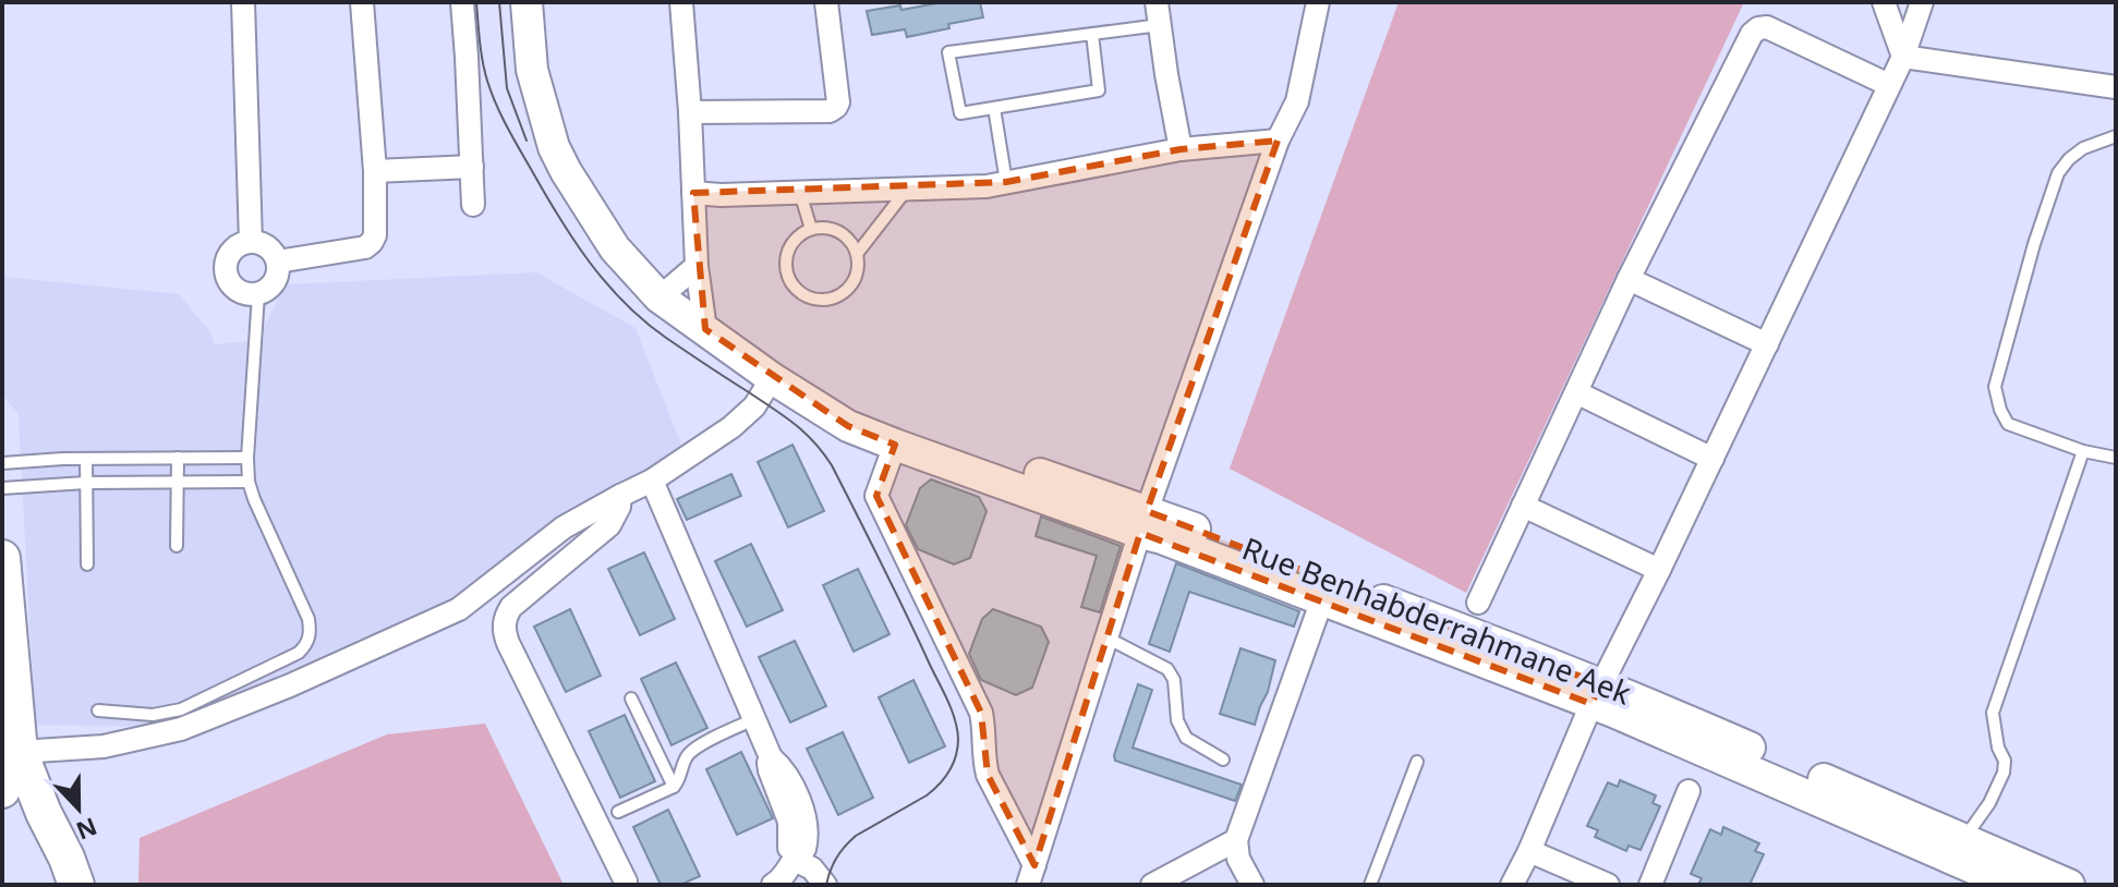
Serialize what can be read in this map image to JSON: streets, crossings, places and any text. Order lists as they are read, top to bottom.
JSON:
{
  "streets": {
    "main road": ["Rue Benhabderrahmane Aek"]
  },
  "north": "bottom"
}
